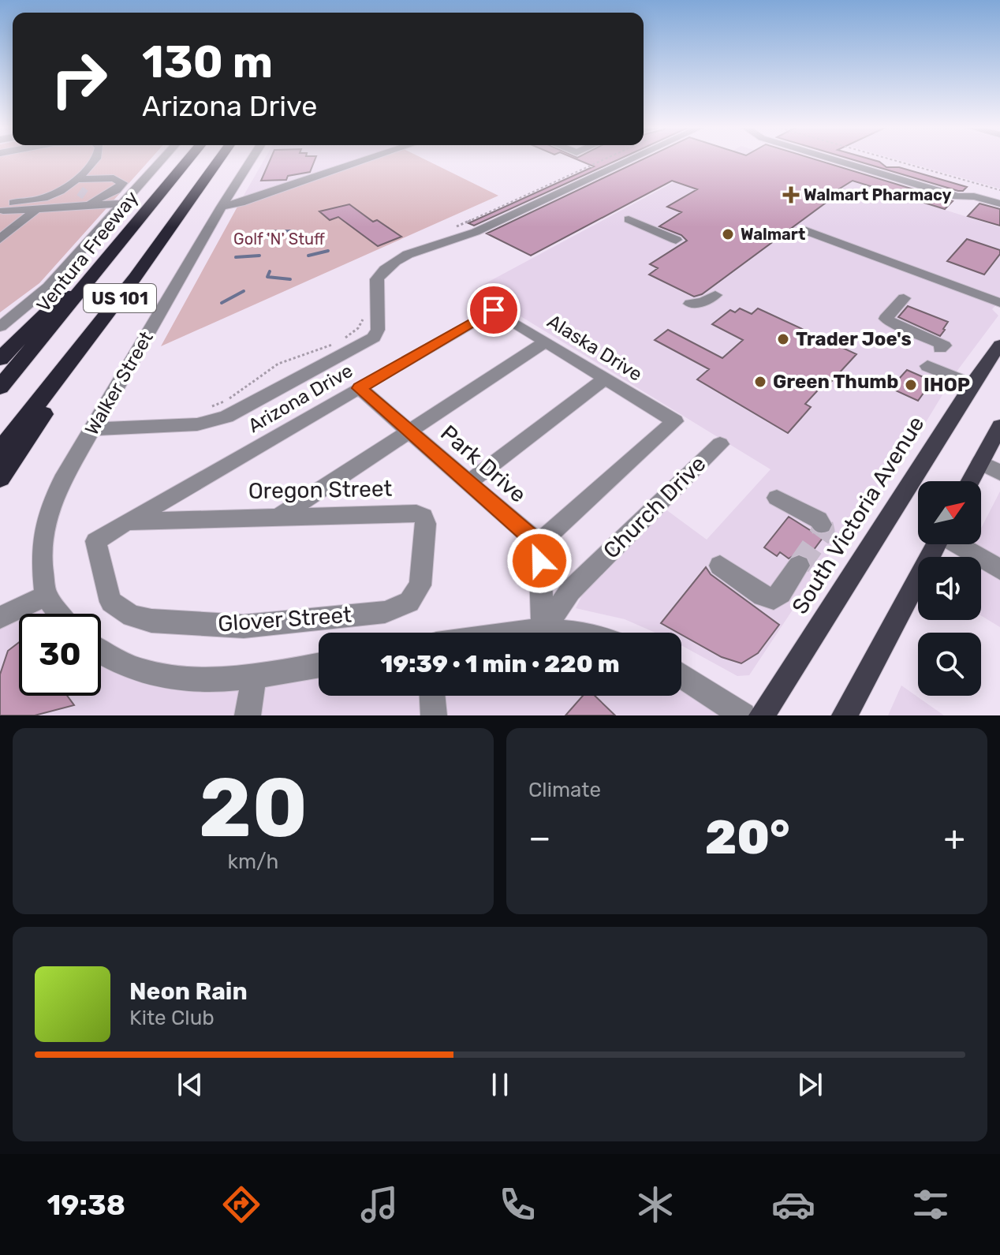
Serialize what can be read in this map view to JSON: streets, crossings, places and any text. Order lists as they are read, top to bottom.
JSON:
{
  "streets": {
    "highway": ["Ventura Freeway", "US 101"],
    "main road": ["South Victoria Avenue"],
    "street": [
      "Alaska Drive",
      "Walker Street",
      "Arizona Drive",
      "Park Drive",
      "Oregon Street",
      "Church Drive",
      "Glover Street"
    ]
  },
  "crossings": [
    ["Alaska Drive", "Arizona Drive"],
    ["Alaska Drive", "Park Drive"],
    ["Arizona Drive", "Park Drive"],
    ["Arizona Drive", "Oregon Street"],
    ["Arizona Drive", "Glover Street"],
    ["Oregon Street", "Glover Street"]
  ],
  "parks": ["Golf 'N' Stuff"],
  "places": {
    "health": ["Walmart Pharmacy"],
    "other": [
      "Walmart",
      "Trader Joe's",
      "Green Thumb",
      "IHOP"
    ]
  },
  "north": "top right",
  "page": {
    "turn": ["130 m", "Arizona Drive"],
    "limit": "30",
    "trip": "19:39 · 1 min · 220 m",
    "tile": [
      ["20", "km/h"],
      "Climate"
    ],
    "heat": ["−", "20°", "+"],
    "song": ["Neon Rain", "Kite Club"],
    "tabs": "19:38"
  }
}
